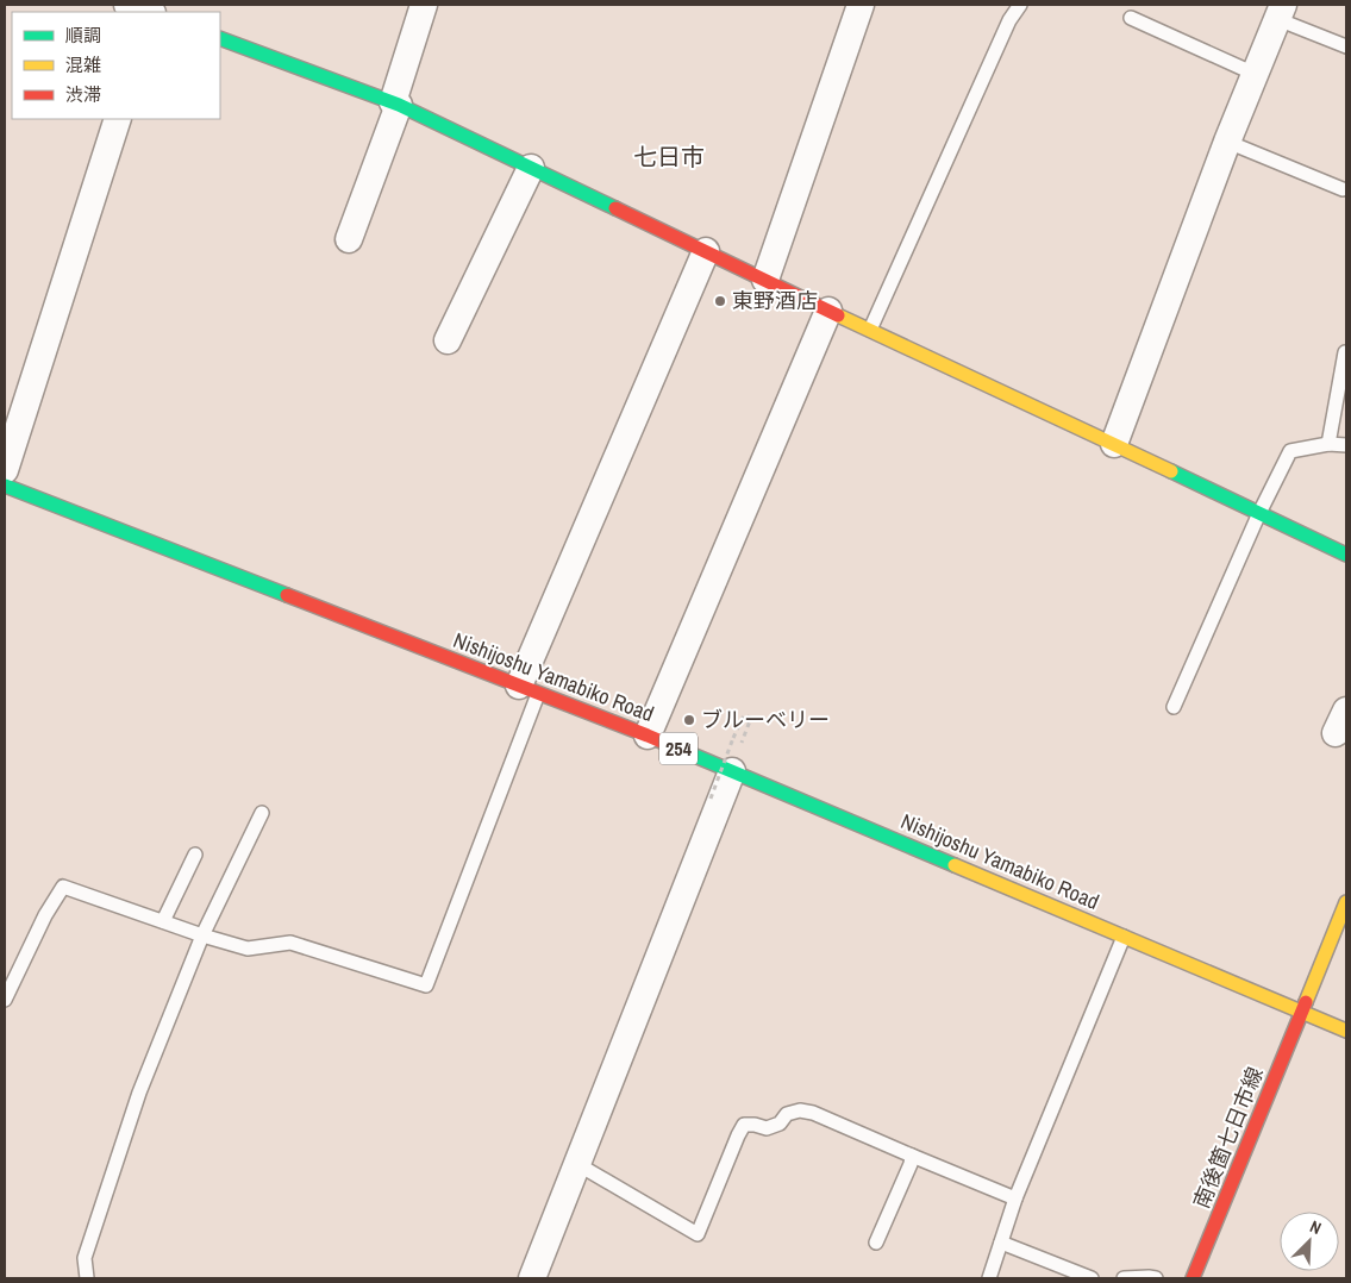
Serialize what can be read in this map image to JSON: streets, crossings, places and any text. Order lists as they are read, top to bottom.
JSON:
{
  "streets": {
    "main road": ["Nishijoshu Yamabiko Road", "254", "南後箇七日市線"]
  },
  "crossings": [
    ["Nishijoshu Yamabiko Road", "南後箇七日市線"]
  ],
  "districts": ["七日市"],
  "places": ["東野酒店", "ブルーベリー"],
  "legend": ["順調", "混雑", "渋滞"],
  "north": "top right"
}
